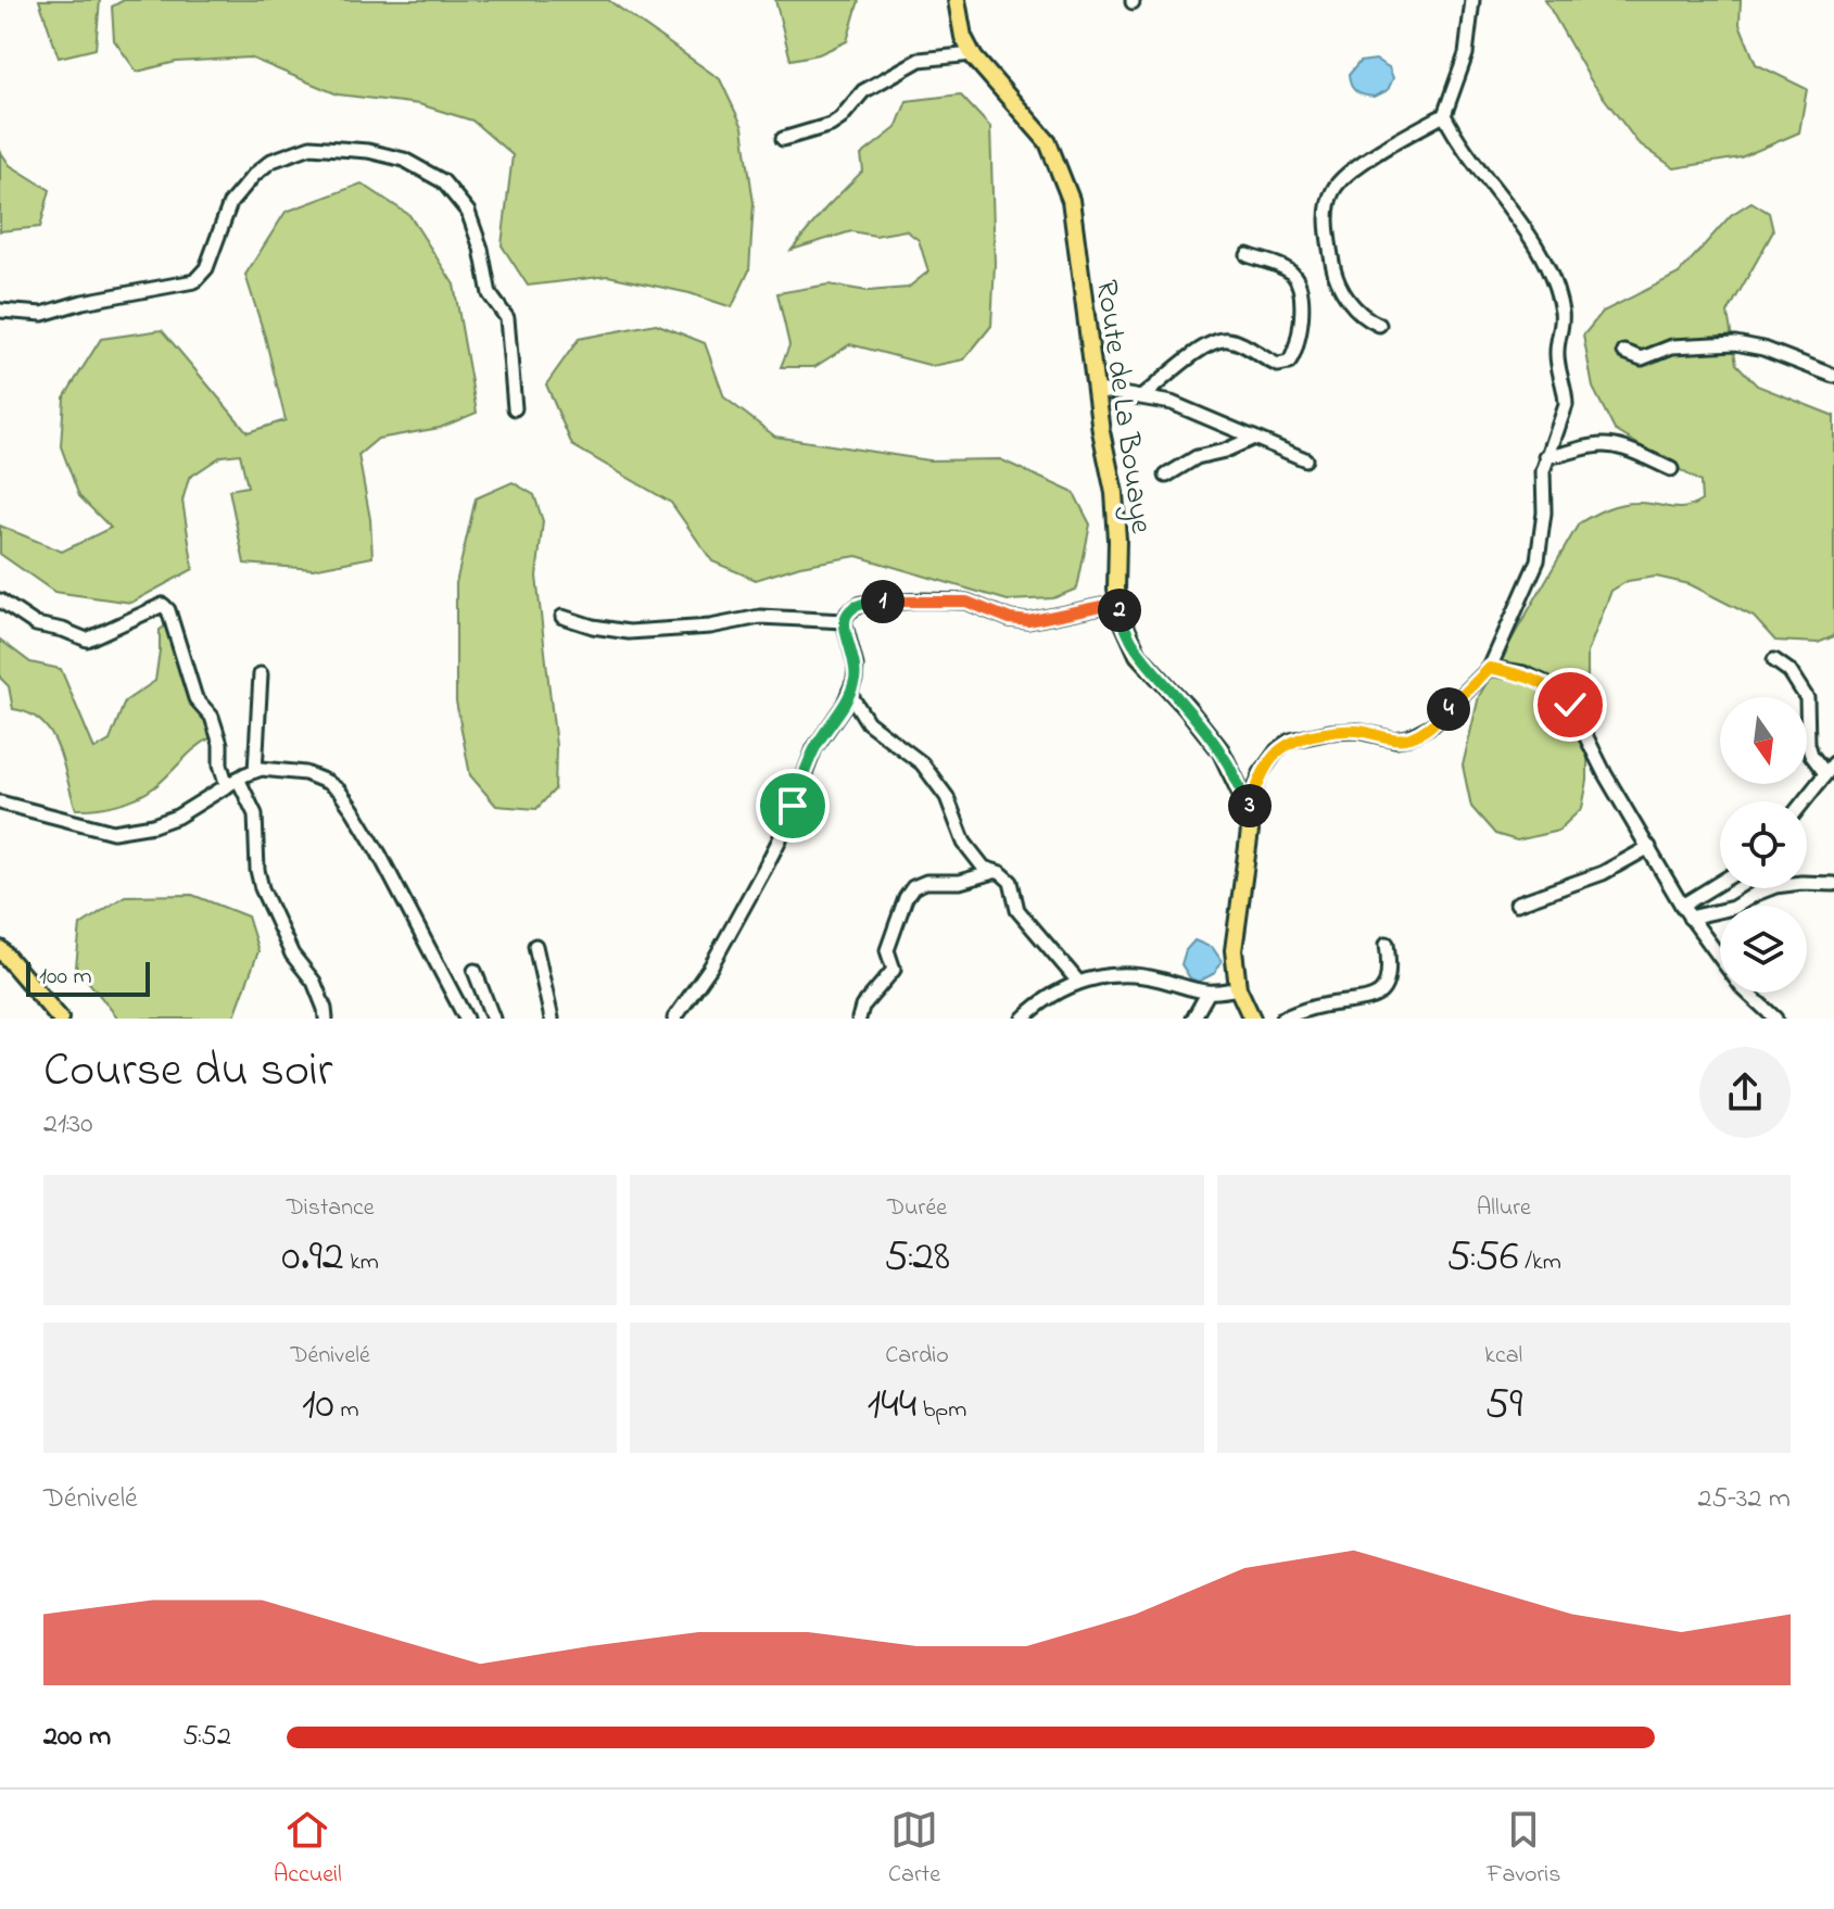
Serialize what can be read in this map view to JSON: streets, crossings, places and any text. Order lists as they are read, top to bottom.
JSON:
{
  "streets": {
    "main road": ["Route de La Bouaye"]
  },
  "scale_bar": "100 m",
  "north": "bottom",
  "page": {
    "pins": [
      "1",
      "2",
      "4",
      "3"
    ],
    "scale": "100 m",
    "heading": ["Course du soir", "21:30"],
    "stats": [
      ["Distance", "0.92 km"],
      ["Durée", "5:28"],
      ["Allure", "5:56 /km"],
      ["Dénivelé", "10 m"],
      ["Cardio", "144 bpm"],
      ["kcal", "59"]
    ],
    "chart": ["Dénivelé", "25–32 m"],
    "list": [
      {
        "name": "200 m",
        "note": "5:52"
      }
    ],
    "tabs": ["Accueil", "Carte", "Favoris"]
  }
}
